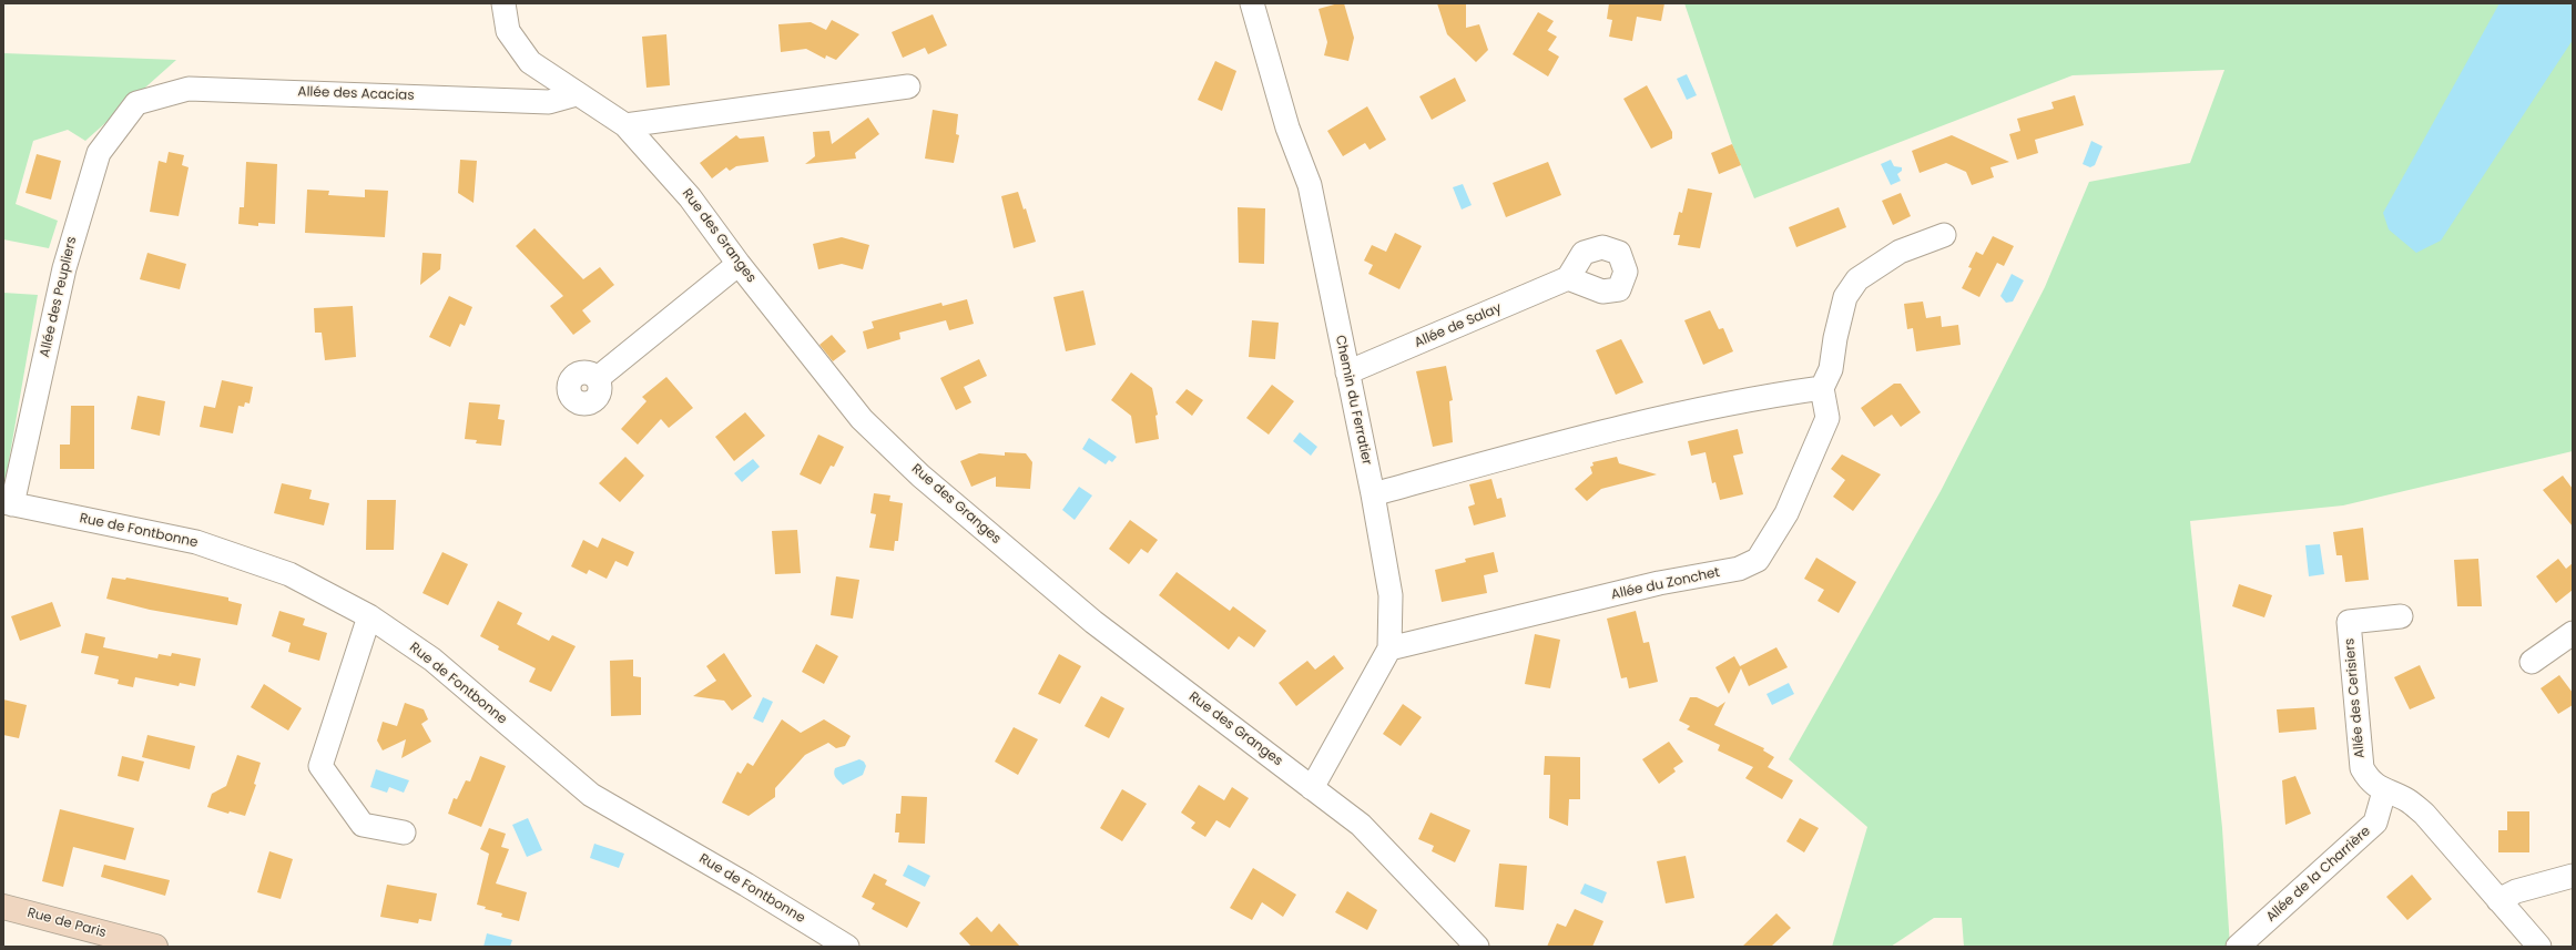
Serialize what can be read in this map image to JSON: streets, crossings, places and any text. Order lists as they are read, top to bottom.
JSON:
{
  "streets": {
    "main road": ["Rue de Paris"],
    "street": [
      "Allée des Acacias",
      "Rue des Granges",
      "Allée des Peupliers",
      "Allée de Salay",
      "Chemin du Ferratier",
      "Rue de Fontbonne",
      "Allée du Zonchet",
      "Allée des Cerisiers",
      "Allée de la Charrière"
    ]
  },
  "crossings": [
    ["Allée des Acacias", "Rue des Granges"],
    ["Allée des Acacias", "Allée des Peupliers"],
    ["Rue des Granges", "Chemin du Ferratier"],
    ["Allée des Peupliers", "Rue de Fontbonne"],
    ["Allée de Salay", "Chemin du Ferratier"],
    ["Chemin du Ferratier", "Allée du Zonchet"],
    ["Allée des Cerisiers", "Allée de la Charrière"]
  ]
}
